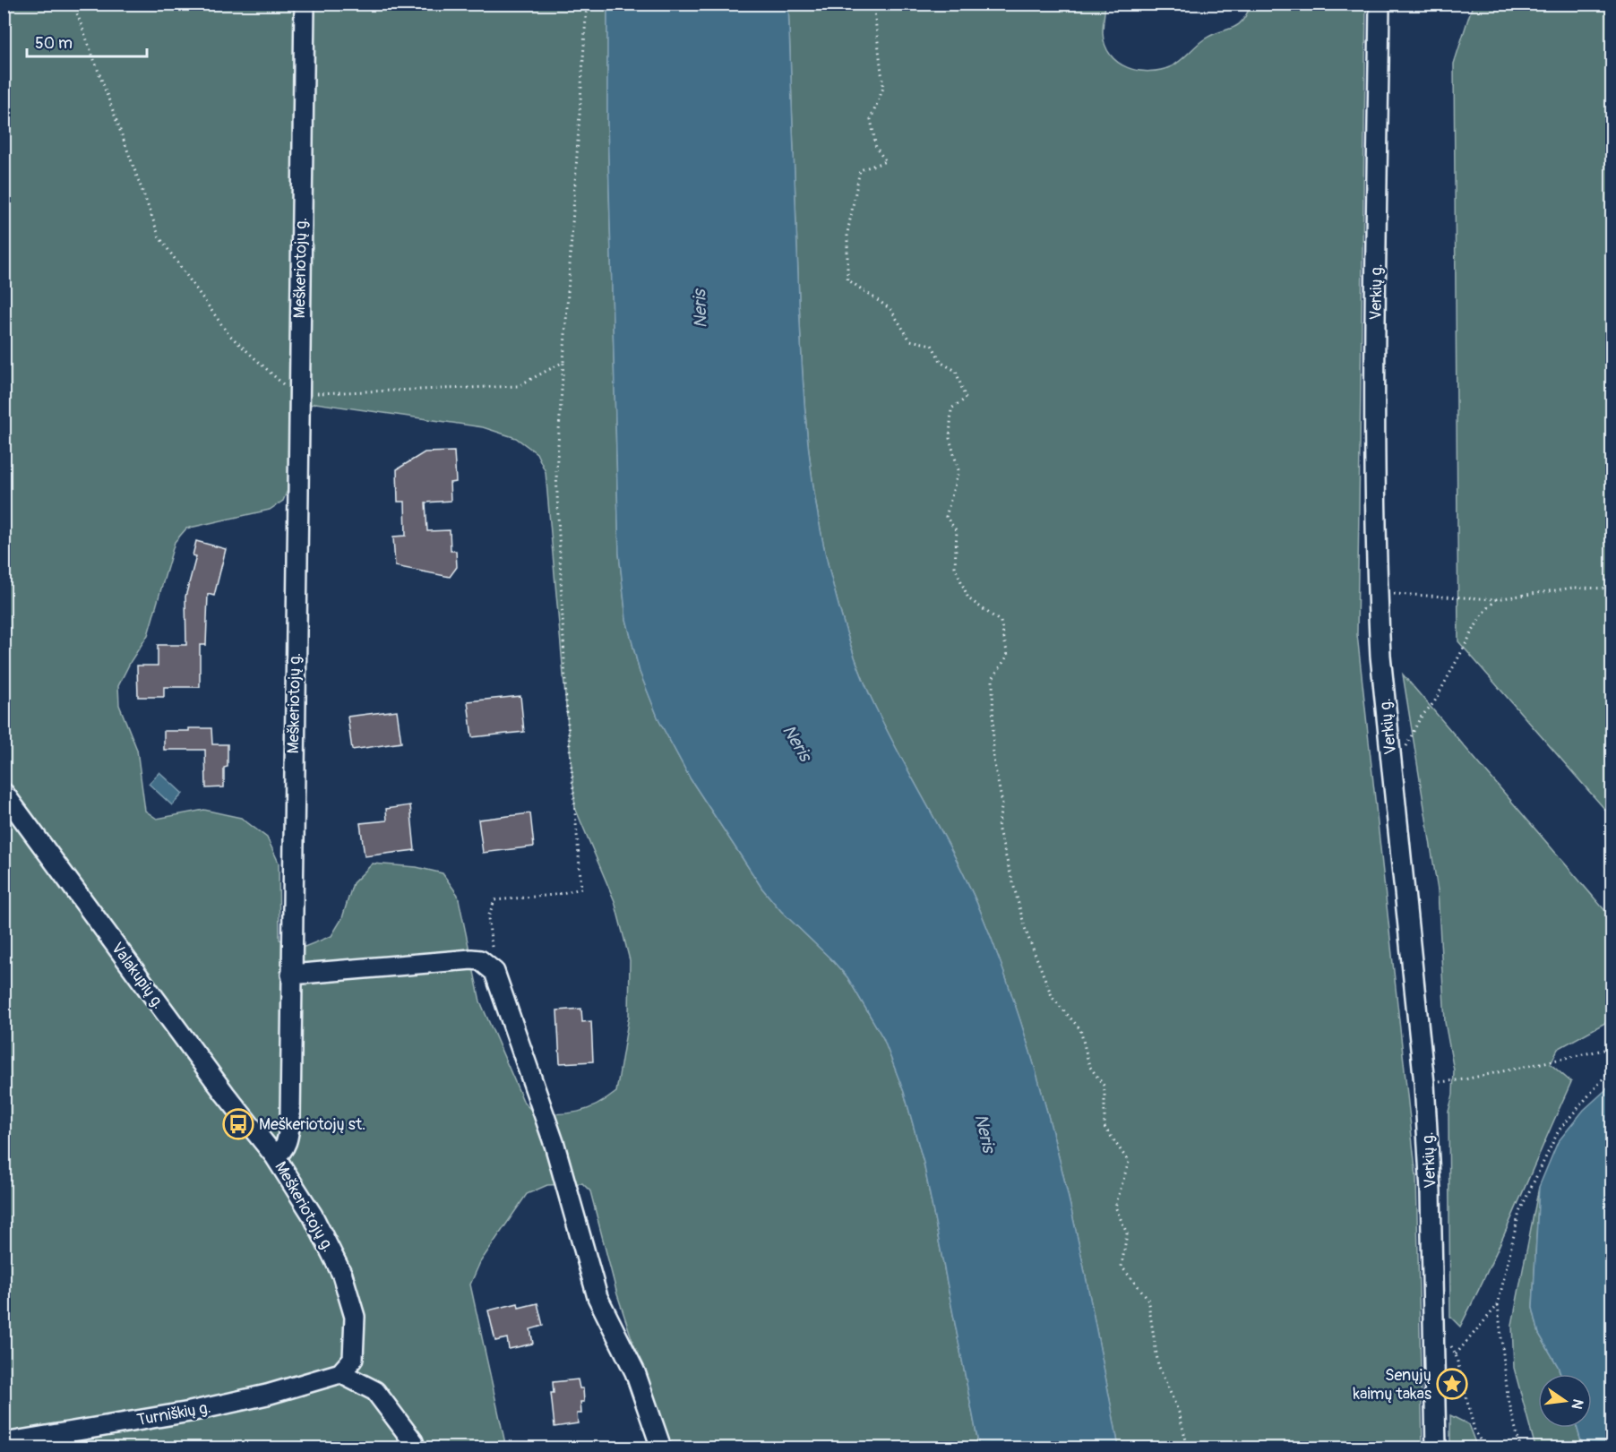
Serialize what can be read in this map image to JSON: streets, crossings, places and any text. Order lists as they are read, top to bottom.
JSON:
{
  "streets": {
    "street": [
      "Meškeriotojų g.",
      "Verkių g.",
      "Valakupių g.",
      "Turniškių g."
    ]
  },
  "crossings": [
    ["Meškeriotojų g.", "Valakupių g."],
    ["Meškeriotojų g.", "Turniškių g."]
  ],
  "water": ["Neris"],
  "places": {
    "bus stop": ["Meškeriotojų st."],
    "place": ["Senųjų kaimų takas"]
  },
  "scale_bar": "50 m",
  "north": "right"
}
